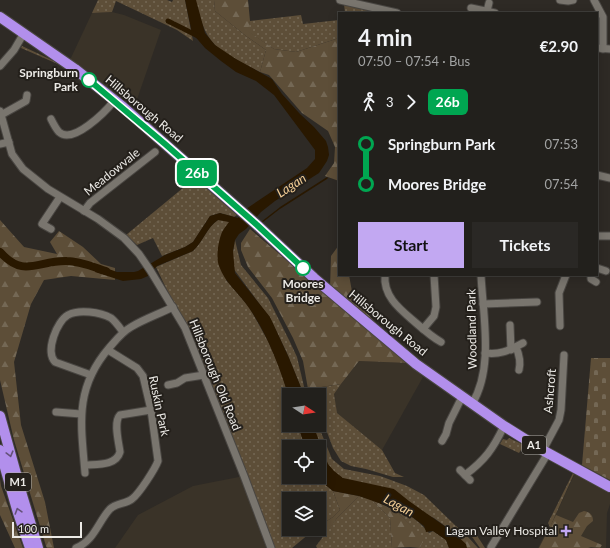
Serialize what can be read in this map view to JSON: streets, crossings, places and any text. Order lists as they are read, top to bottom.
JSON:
{
  "streets": {
    "highway": ["Hillsborough Road", "A1", "M1"],
    "street": [
      "Meadowvale",
      "Woodland Park",
      "Hillsborough Old Road",
      "Ashcroft",
      "Ruskin Park"
    ]
  },
  "crossings": [
    ["Hillsborough Road", "Woodland Park"],
    ["Hillsborough Road", "Ashcroft"],
    ["Meadowvale", "Hillsborough Old Road"]
  ],
  "water": ["Lagan"],
  "places": {
    "other": ["Springburn Park", "Moores Bridge"],
    "health": ["Lagan Valley Hospital"]
  },
  "lines": ["bus line 26b"],
  "scale_bar": "100 m",
  "north": "right",
  "page": {
    "on_map": "26b",
    "heading": ["4 min", "07:50 – 07:54 · Bus", "€2.90"],
    "legs": ["3", "26b"],
    "list": [
      {
        "name": "Springburn Park",
        "value": "07:53"
      },
      {
        "name": "Moores Bridge",
        "value": "07:54"
      }
    ],
    "buttons": ["Start", "Tickets"],
    "scale": "100 m"
  }
}
